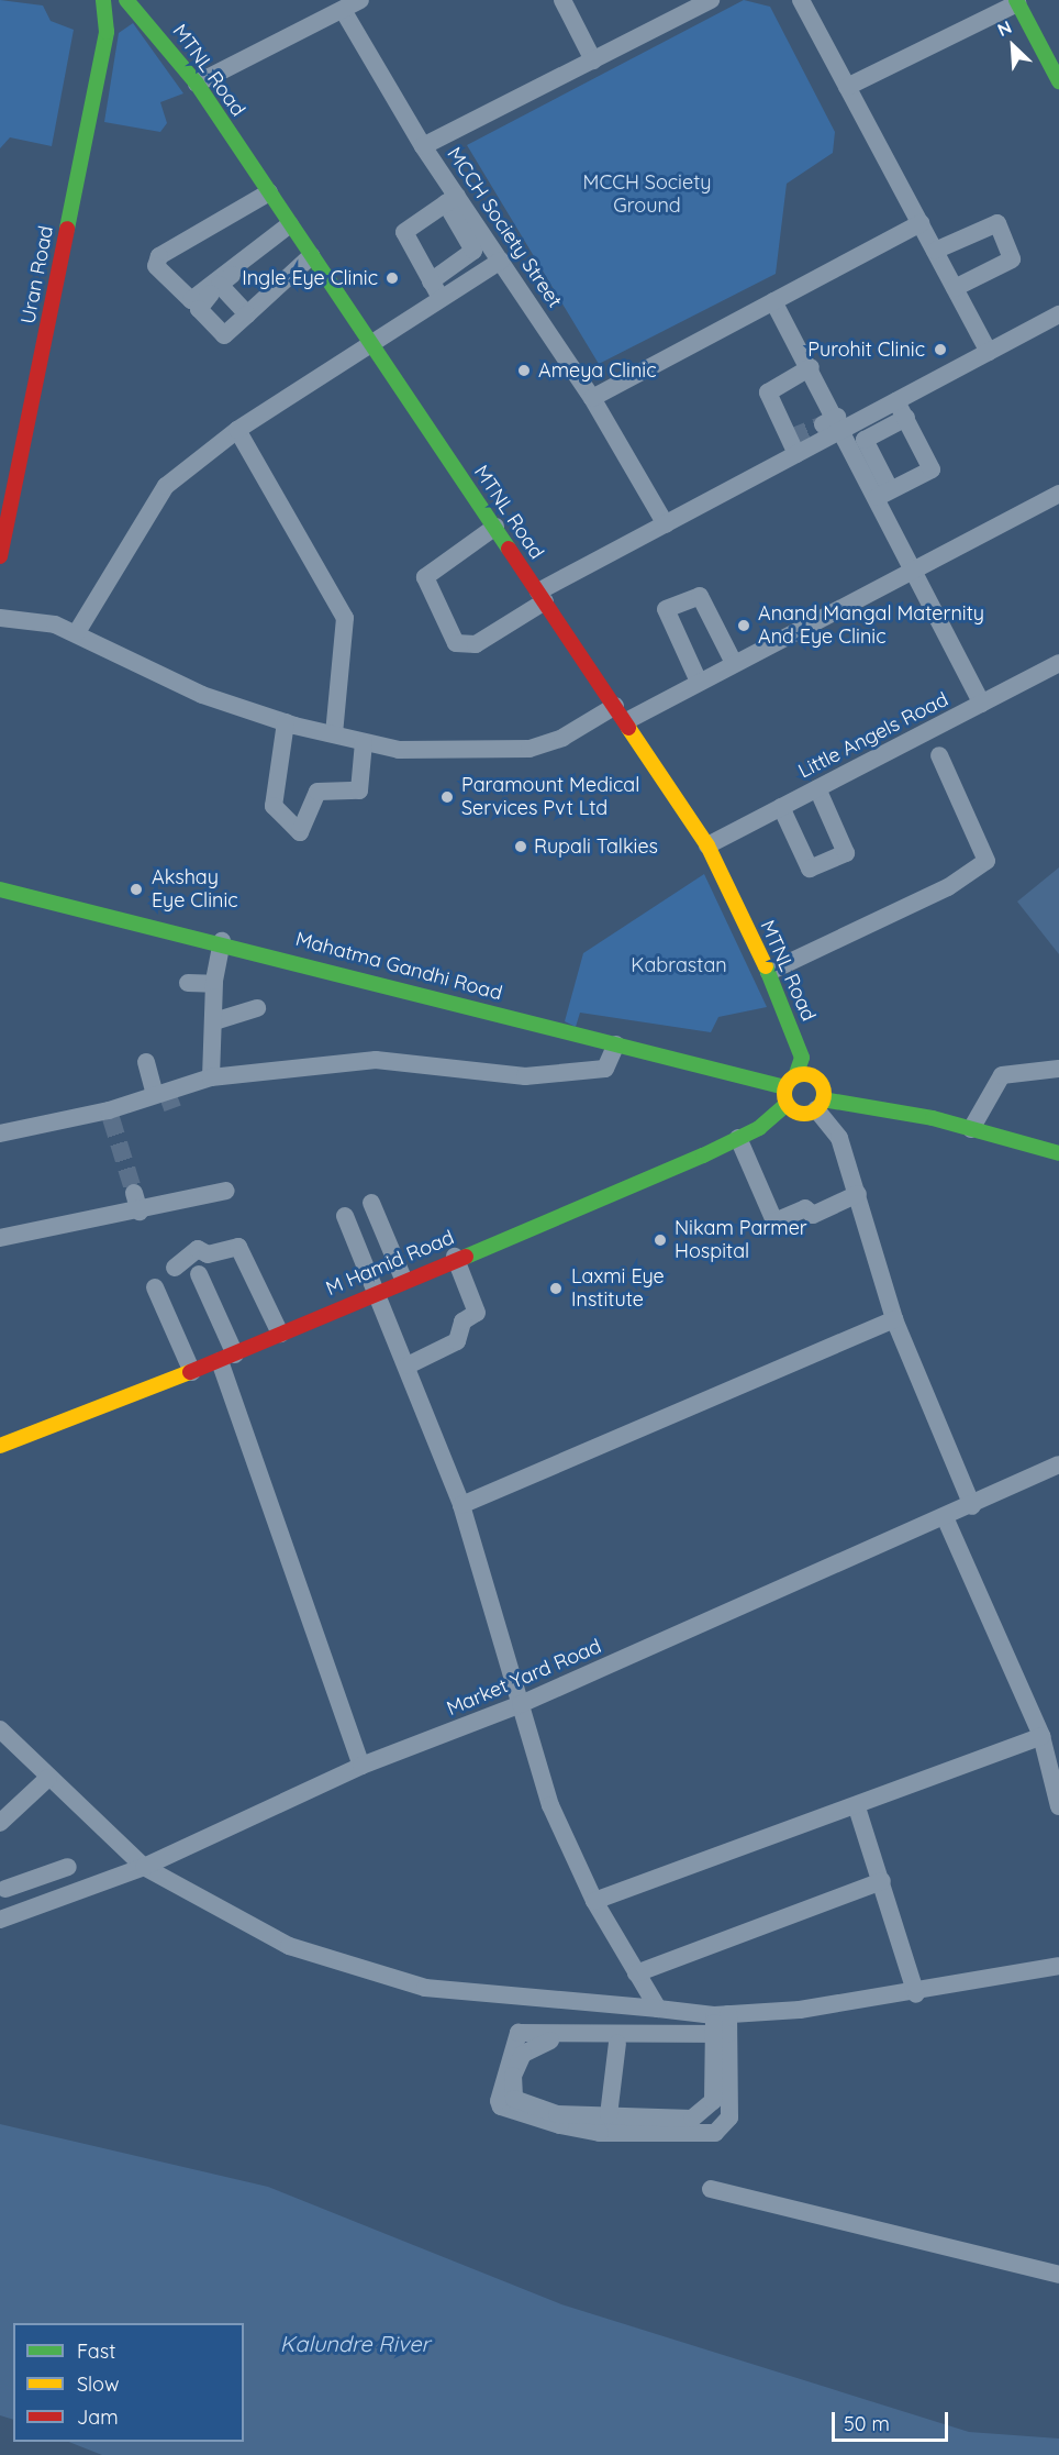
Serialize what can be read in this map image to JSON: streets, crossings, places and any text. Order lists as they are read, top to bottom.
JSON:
{
  "streets": {
    "main road": [
      "MTNL Road",
      "Uran Road",
      "Mahatma Gandhi Road",
      "M Hamid Road"
    ],
    "street": ["MCCH Society Street", "Little Angels Road", "Market Yard Road"]
  },
  "crossings": [
    ["MTNL Road", "Little Angels Road"],
    ["MTNL Road", "Mahatma Gandhi Road"],
    ["MTNL Road", "M Hamid Road"]
  ],
  "water": ["Kalundre River"],
  "parks": ["MCCH Society Ground", "Kabrastan"],
  "places": [
    "Ingle Eye Clinic",
    "Purohit Clinic",
    "Ameya Clinic",
    "Anand Mangal Maternity And Eye Clinic",
    "Paramount Medical Services Pvt Ltd",
    "Rupali Talkies",
    "Akshay Eye Clinic",
    "Nikam Parmer Hospital",
    "Laxmi Eye Institute"
  ],
  "legend": ["Fast", "Slow", "Jam"],
  "scale_bar": "50 m",
  "north": "top left"
}
